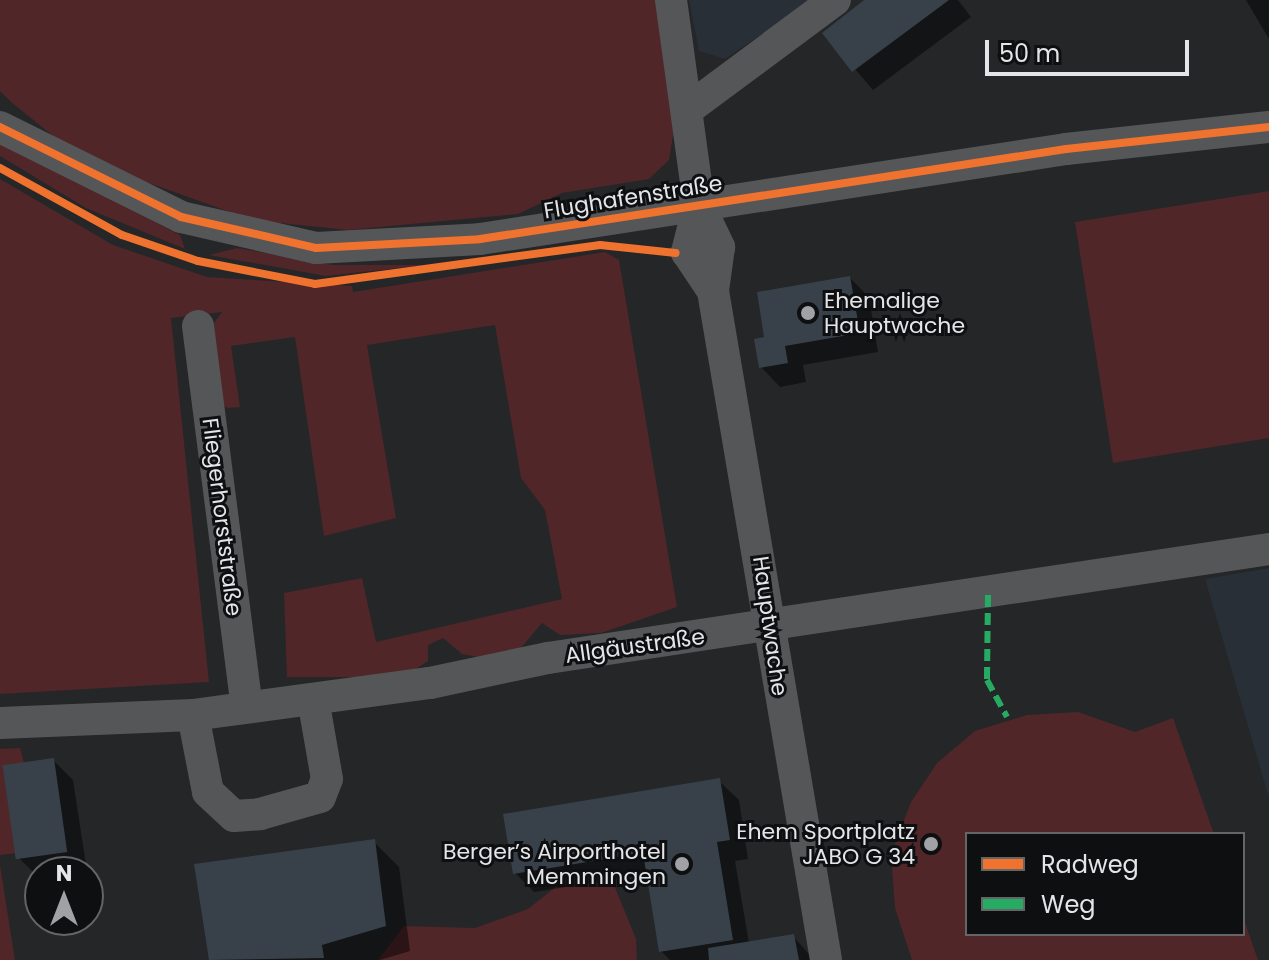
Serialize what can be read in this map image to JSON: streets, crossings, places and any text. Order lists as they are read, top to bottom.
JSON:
{
  "streets": {
    "street": [
      "Flughafenstraße",
      "Fliegerhorststraße",
      "Hauptwache",
      "Allgäustraße"
    ]
  },
  "crossings": [
    ["Flughafenstraße", "Hauptwache"],
    ["Fliegerhorststraße", "Allgäustraße"],
    ["Hauptwache", "Allgäustraße"]
  ],
  "places": ["Ehemalige Hauptwache", "Ehem Sportplatz JABO G 34", "Berger’s Airporthotel Memmingen"],
  "legend": ["Radweg", "Weg"],
  "scale_bar": "50 m",
  "north": "top"
}
